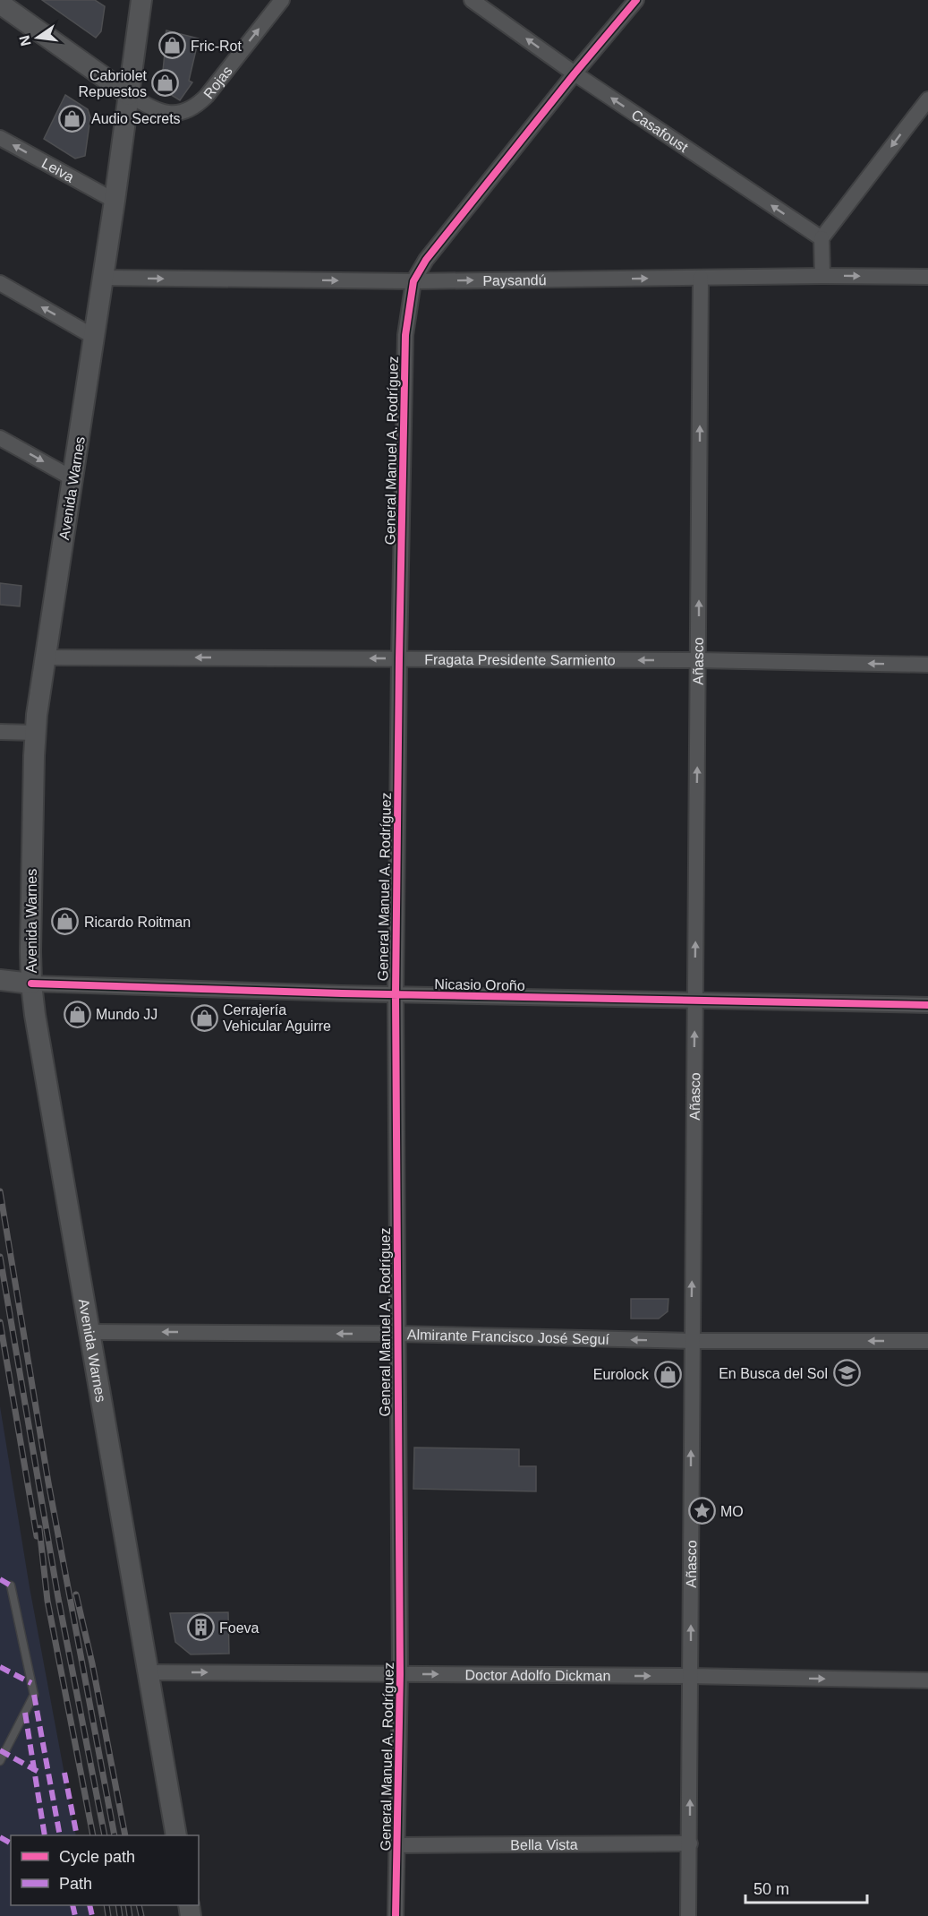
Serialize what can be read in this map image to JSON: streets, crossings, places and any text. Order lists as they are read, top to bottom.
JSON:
{
  "streets": {
    "main road": ["Avenida Warnes"],
    "street": [
      "Rojas",
      "Casafoust",
      "Leiva",
      "Paysandú",
      "General Manuel A. Rodríguez",
      "Fragata Presidente Sarmiento",
      "Añasco",
      "Nicasio Oroño",
      "Almirante Francisco José Seguí",
      "Doctor Adolfo Dickman",
      "Bella Vista"
    ]
  },
  "crossings": [
    ["Rojas", "Avenida Warnes"],
    ["Casafoust", "General Manuel A. Rodríguez"],
    ["Leiva", "Avenida Warnes"],
    ["Paysandú", "General Manuel A. Rodríguez"],
    ["Paysandú", "Avenida Warnes"],
    ["Paysandú", "Añasco"],
    ["General Manuel A. Rodríguez", "Fragata Presidente Sarmiento"],
    ["General Manuel A. Rodríguez", "Nicasio Oroño"],
    ["General Manuel A. Rodríguez", "Almirante Francisco José Seguí"],
    ["General Manuel A. Rodríguez", "Doctor Adolfo Dickman"],
    ["General Manuel A. Rodríguez", "Bella Vista"],
    ["Avenida Warnes", "Fragata Presidente Sarmiento"],
    ["Avenida Warnes", "Nicasio Oroño"],
    ["Avenida Warnes", "Almirante Francisco José Seguí"],
    ["Avenida Warnes", "Doctor Adolfo Dickman"],
    ["Fragata Presidente Sarmiento", "Añasco"],
    ["Añasco", "Nicasio Oroño"],
    ["Añasco", "Almirante Francisco José Seguí"],
    ["Añasco", "Doctor Adolfo Dickman"],
    ["Añasco", "Bella Vista"]
  ],
  "one_way": [
    "Rojas",
    "Casafoust",
    "Paysandú",
    "Fragata Presidente Sarmiento",
    "Añasco",
    "Almirante Francisco José Seguí",
    "Doctor Adolfo Dickman"
  ],
  "places": {
    "shop": [
      "Fric-Rot",
      "Cabriolet Repuestos",
      "Audio Secrets",
      "Ricardo Roitman",
      "Mundo JJ",
      "Cerrajería Vehicular Aguirre",
      "Eurolock"
    ],
    "school or university": ["En Busca del Sol"],
    "place": ["MO"],
    "building": ["Foeva"]
  },
  "legend": ["Cycle path", "Path"],
  "scale_bar": "50 m",
  "north": "left"
}
